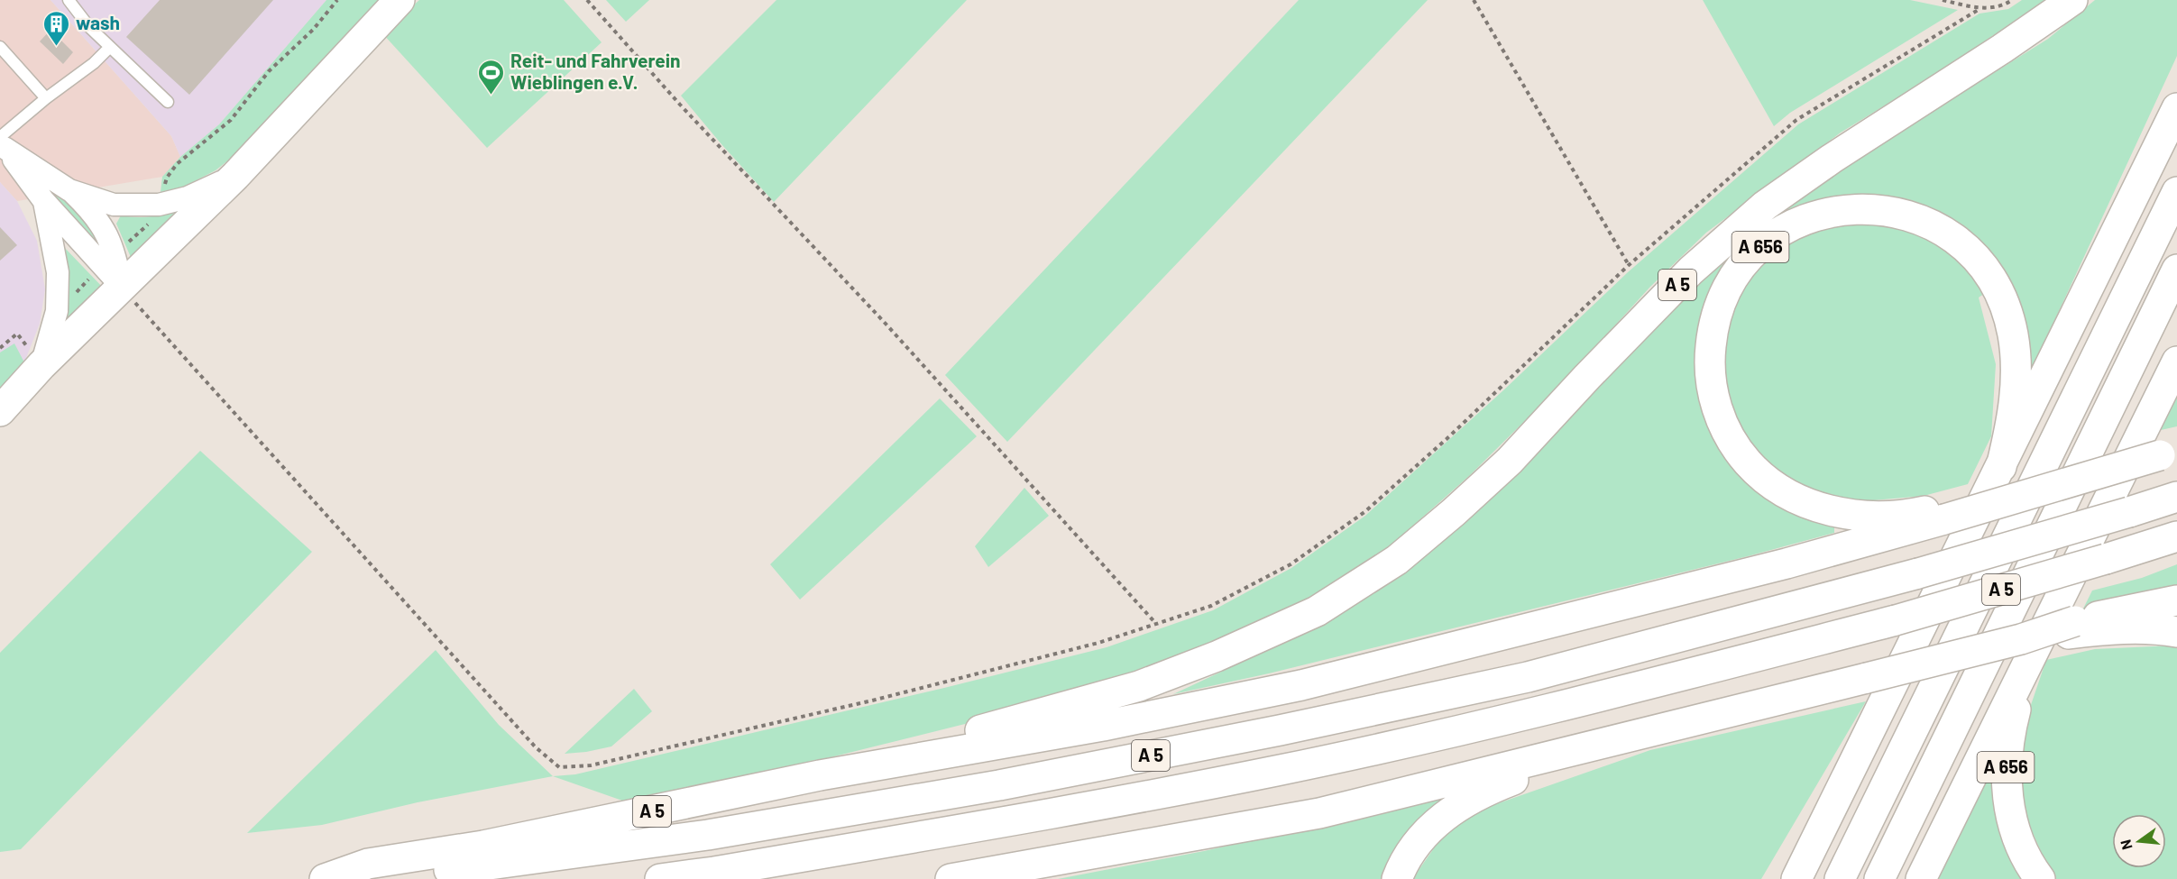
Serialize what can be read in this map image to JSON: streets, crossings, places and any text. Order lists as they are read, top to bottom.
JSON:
{
  "streets": {
    "main road": ["A 656", "A 5"]
  },
  "crossings": [
    ["A 656", "A 5"]
  ],
  "places": {
    "building": ["wash"],
    "sports": ["Reit- und Fahrverein Wieblingen e.V."]
  },
  "north": "left"
}
